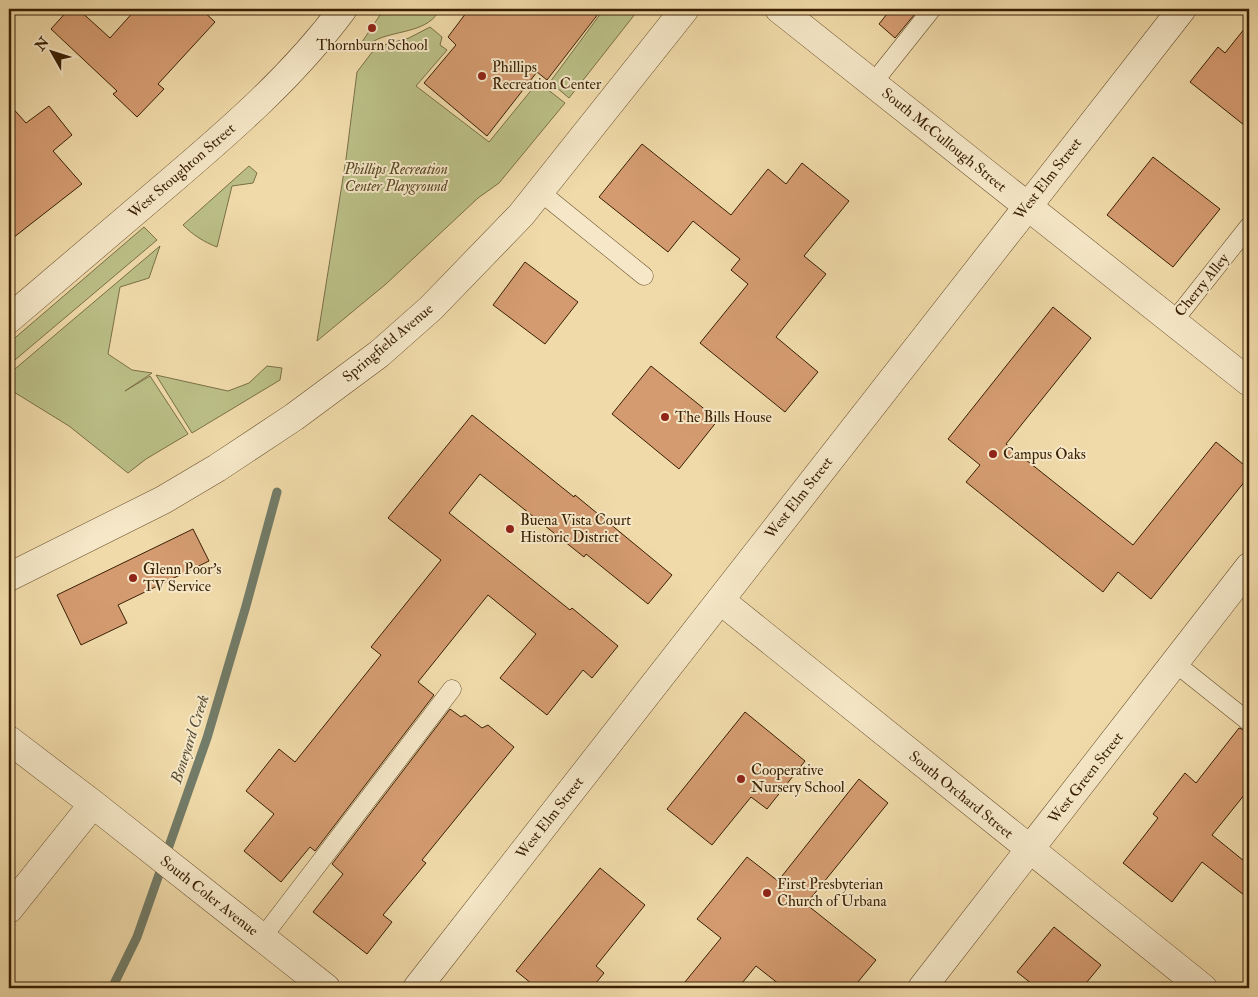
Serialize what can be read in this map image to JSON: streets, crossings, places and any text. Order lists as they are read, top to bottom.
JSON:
{
  "streets": {
    "street": [
      "South McCullough Street",
      "West Stoughton Street",
      "West Elm Street",
      "Springfield Avenue",
      "West Green Street",
      "South Orchard Street",
      "South Coler Avenue"
    ],
    "lane": ["Cherry Alley"]
  },
  "crossings": [
    ["South McCullough Street", "West Elm Street"],
    ["South McCullough Street", "Cherry Alley"],
    ["West Elm Street", "South Orchard Street"],
    ["West Green Street", "South Orchard Street"]
  ],
  "water": ["Boneyard Creek"],
  "parks": ["Phillips Recreation Center Playground"],
  "places": [
    "Thornburn School",
    "Phillips Recreation Center",
    "The Bills House",
    "Campus Oaks",
    "Buena Vista Court Historic District",
    "Glenn Poor's TV Service",
    "Cooperative Nursery School",
    "First Presbyterian Church of Urbana"
  ],
  "north": "top left"
}
